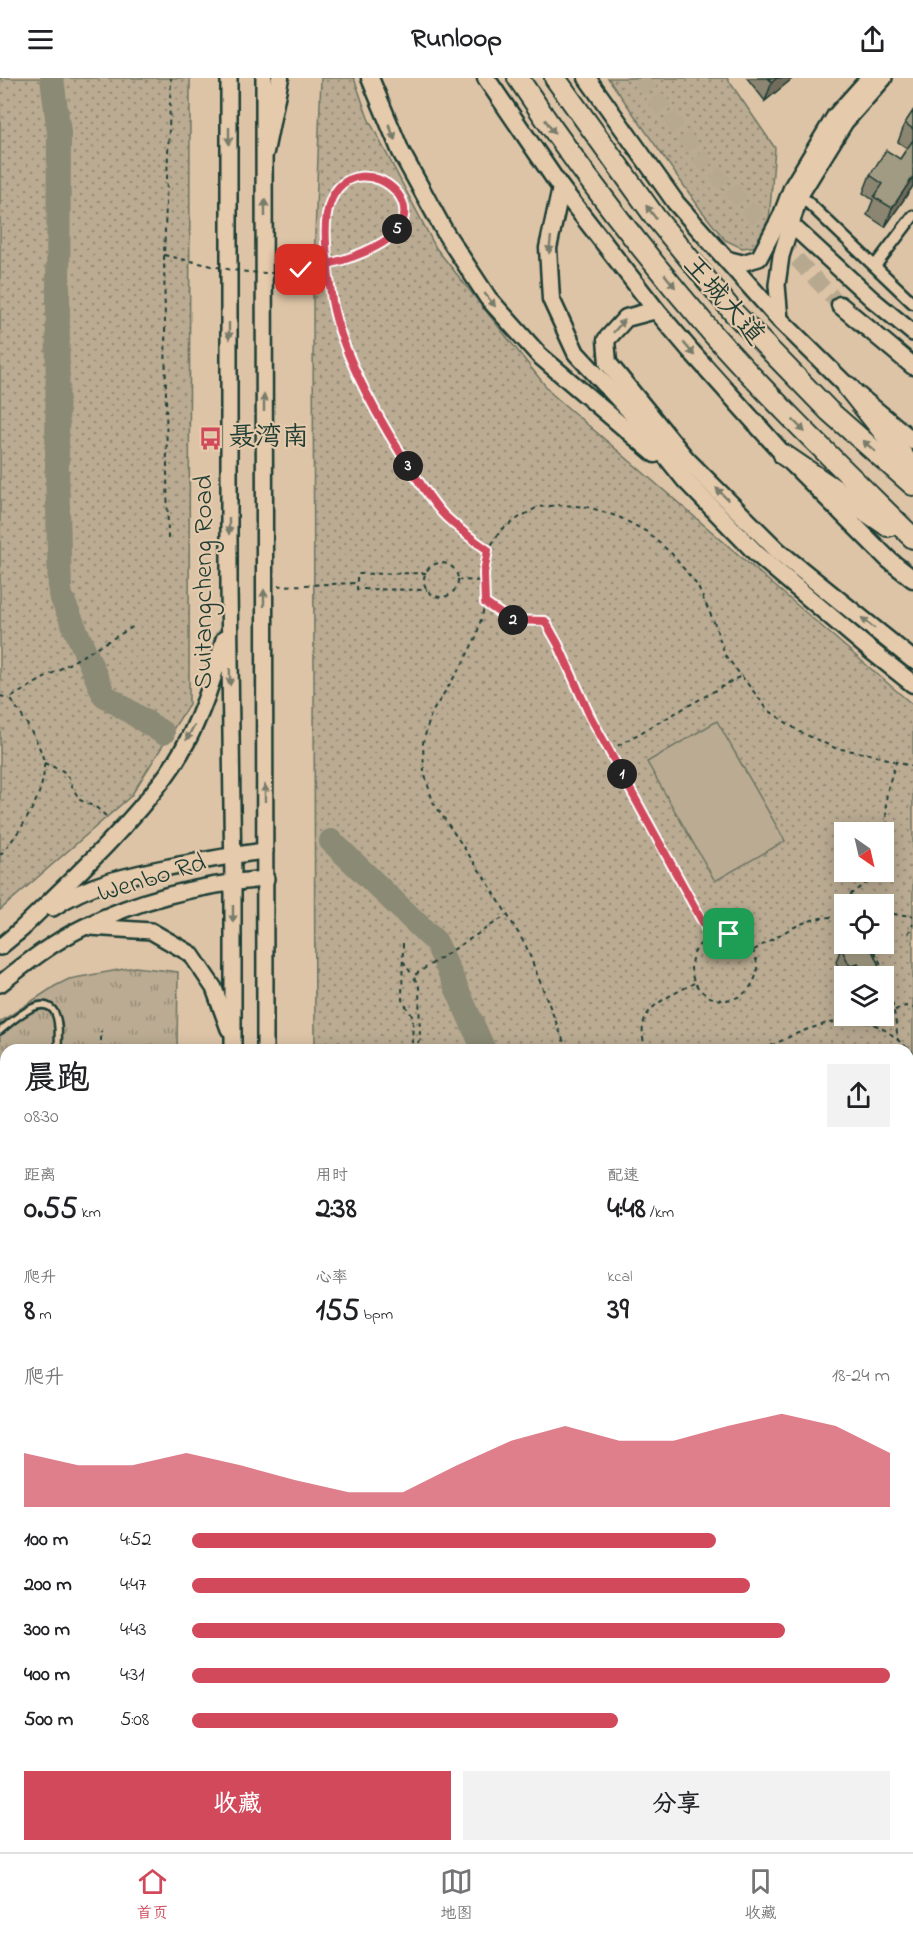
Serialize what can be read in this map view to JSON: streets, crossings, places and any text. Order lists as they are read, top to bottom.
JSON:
{
  "streets": {
    "highway": ["王城大道"],
    "main road": ["Suitangcheng Road", "Wenbo Rd"]
  },
  "crossings": [
    ["Suitangcheng Road", "Wenbo Rd"]
  ],
  "places": {
    "bus stop": ["聂湾南"]
  },
  "north": "bottom right",
  "page": {
    "header": "Runloop",
    "pins": [
      "5",
      "3",
      "2",
      "1"
    ],
    "heading": ["晨跑", "08:30"],
    "stats": [
      ["距离", "0.55 km"],
      ["用时", "2:38"],
      ["配速", "4:48 /km"],
      ["爬升", "8 m"],
      ["心率", "155 bpm"],
      ["kcal", "39"]
    ],
    "chart": ["爬升", "18–24 m"],
    "list": [
      {
        "name": "100 m",
        "note": "4:52"
      },
      {
        "name": "200 m",
        "note": "4:47"
      },
      {
        "name": "300 m",
        "note": "4:43"
      },
      {
        "name": "400 m",
        "note": "4:31"
      },
      {
        "name": "500 m",
        "note": "5:08"
      }
    ],
    "buttons": ["收藏", "分享"],
    "tabs": ["首页", "地图", "收藏"]
  }
}
